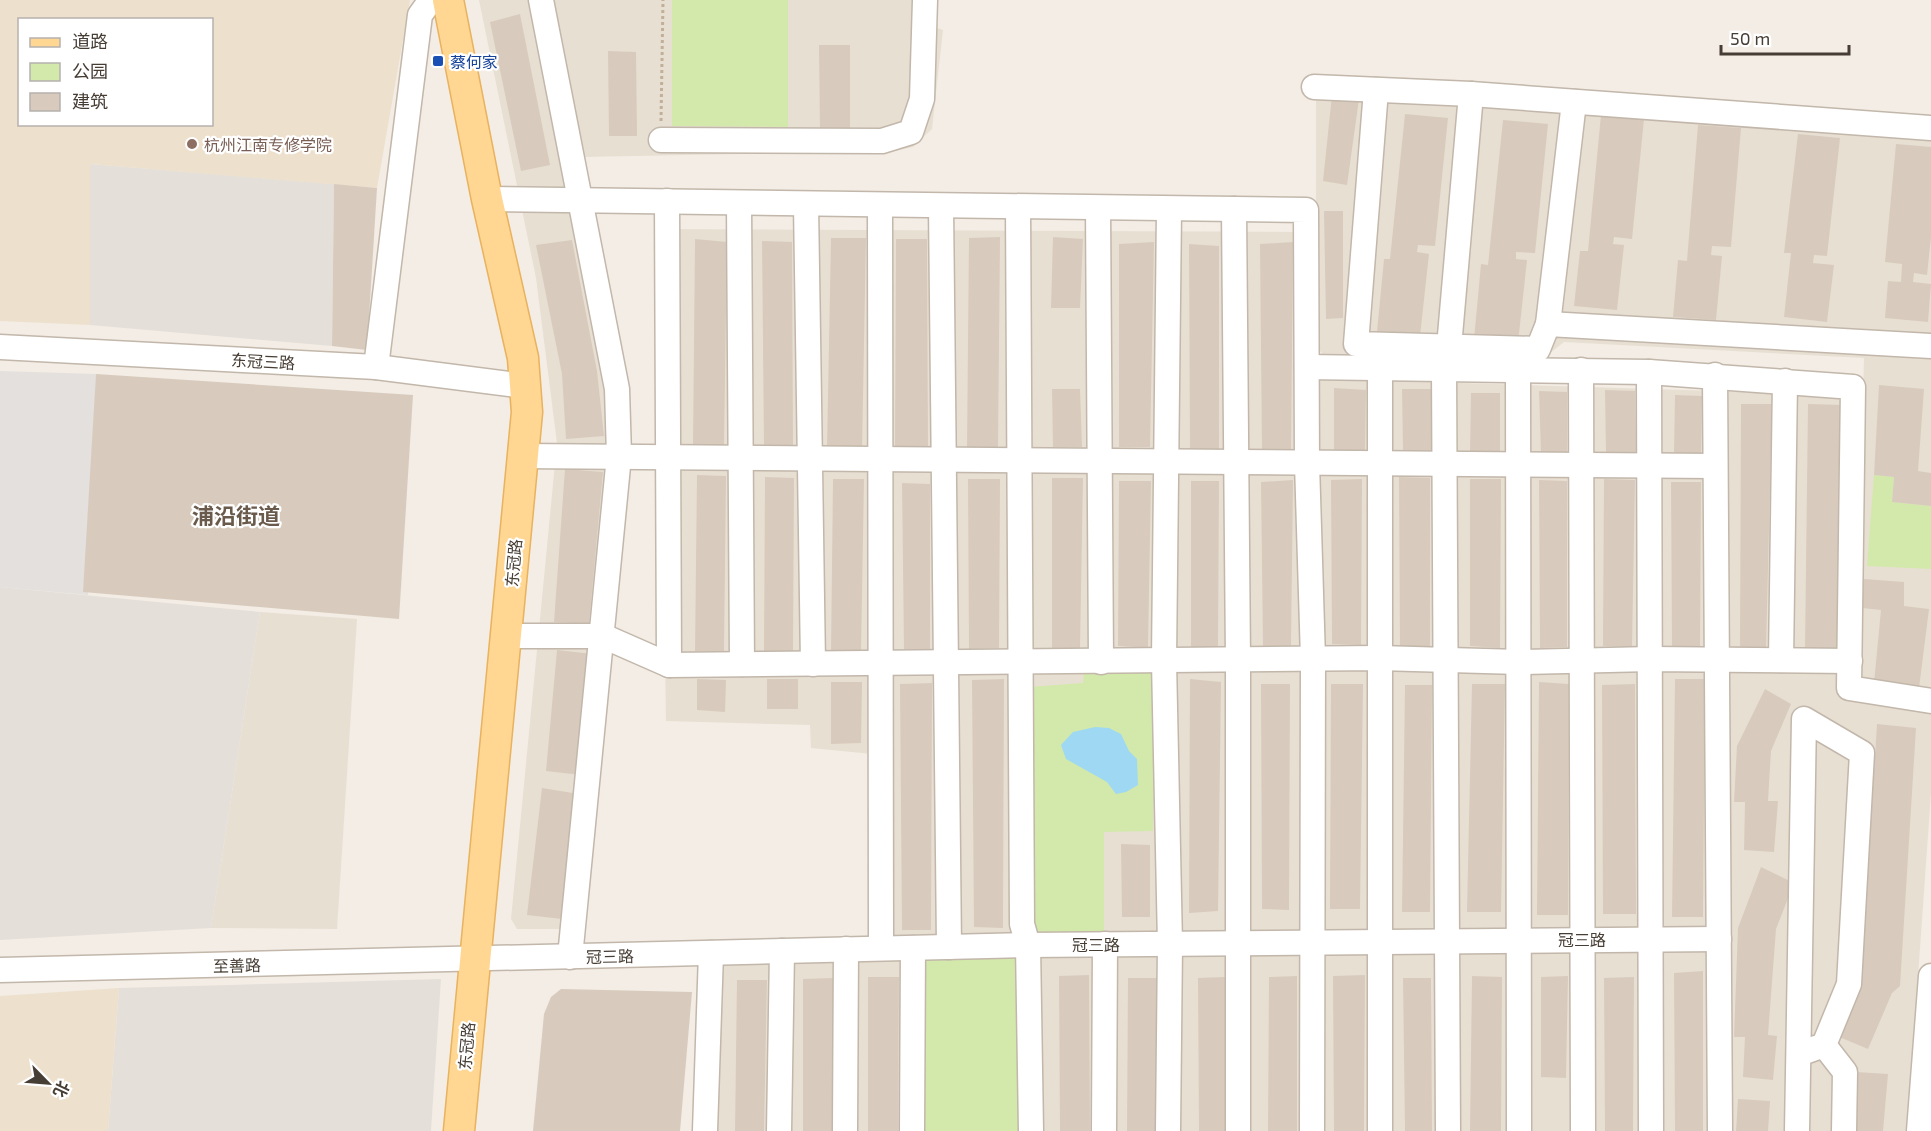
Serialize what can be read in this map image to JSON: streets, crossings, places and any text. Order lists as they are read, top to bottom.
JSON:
{
  "streets": {
    "main road": ["东冠路"],
    "street": ["东冠三路", "冠三路", "至善路"]
  },
  "crossings": [
    ["东冠三路", "东冠路"],
    ["东冠路", "冠三路"],
    ["东冠路", "至善路"],
    ["冠三路", "至善路"]
  ],
  "districts": ["浦沿街道"],
  "places": {
    "transit": ["蔡何家"],
    "other": ["杭州江南专修学院"]
  },
  "legend": ["道路", "公园", "建筑"],
  "scale_bar": "50 m",
  "north": "bottom right"
}
